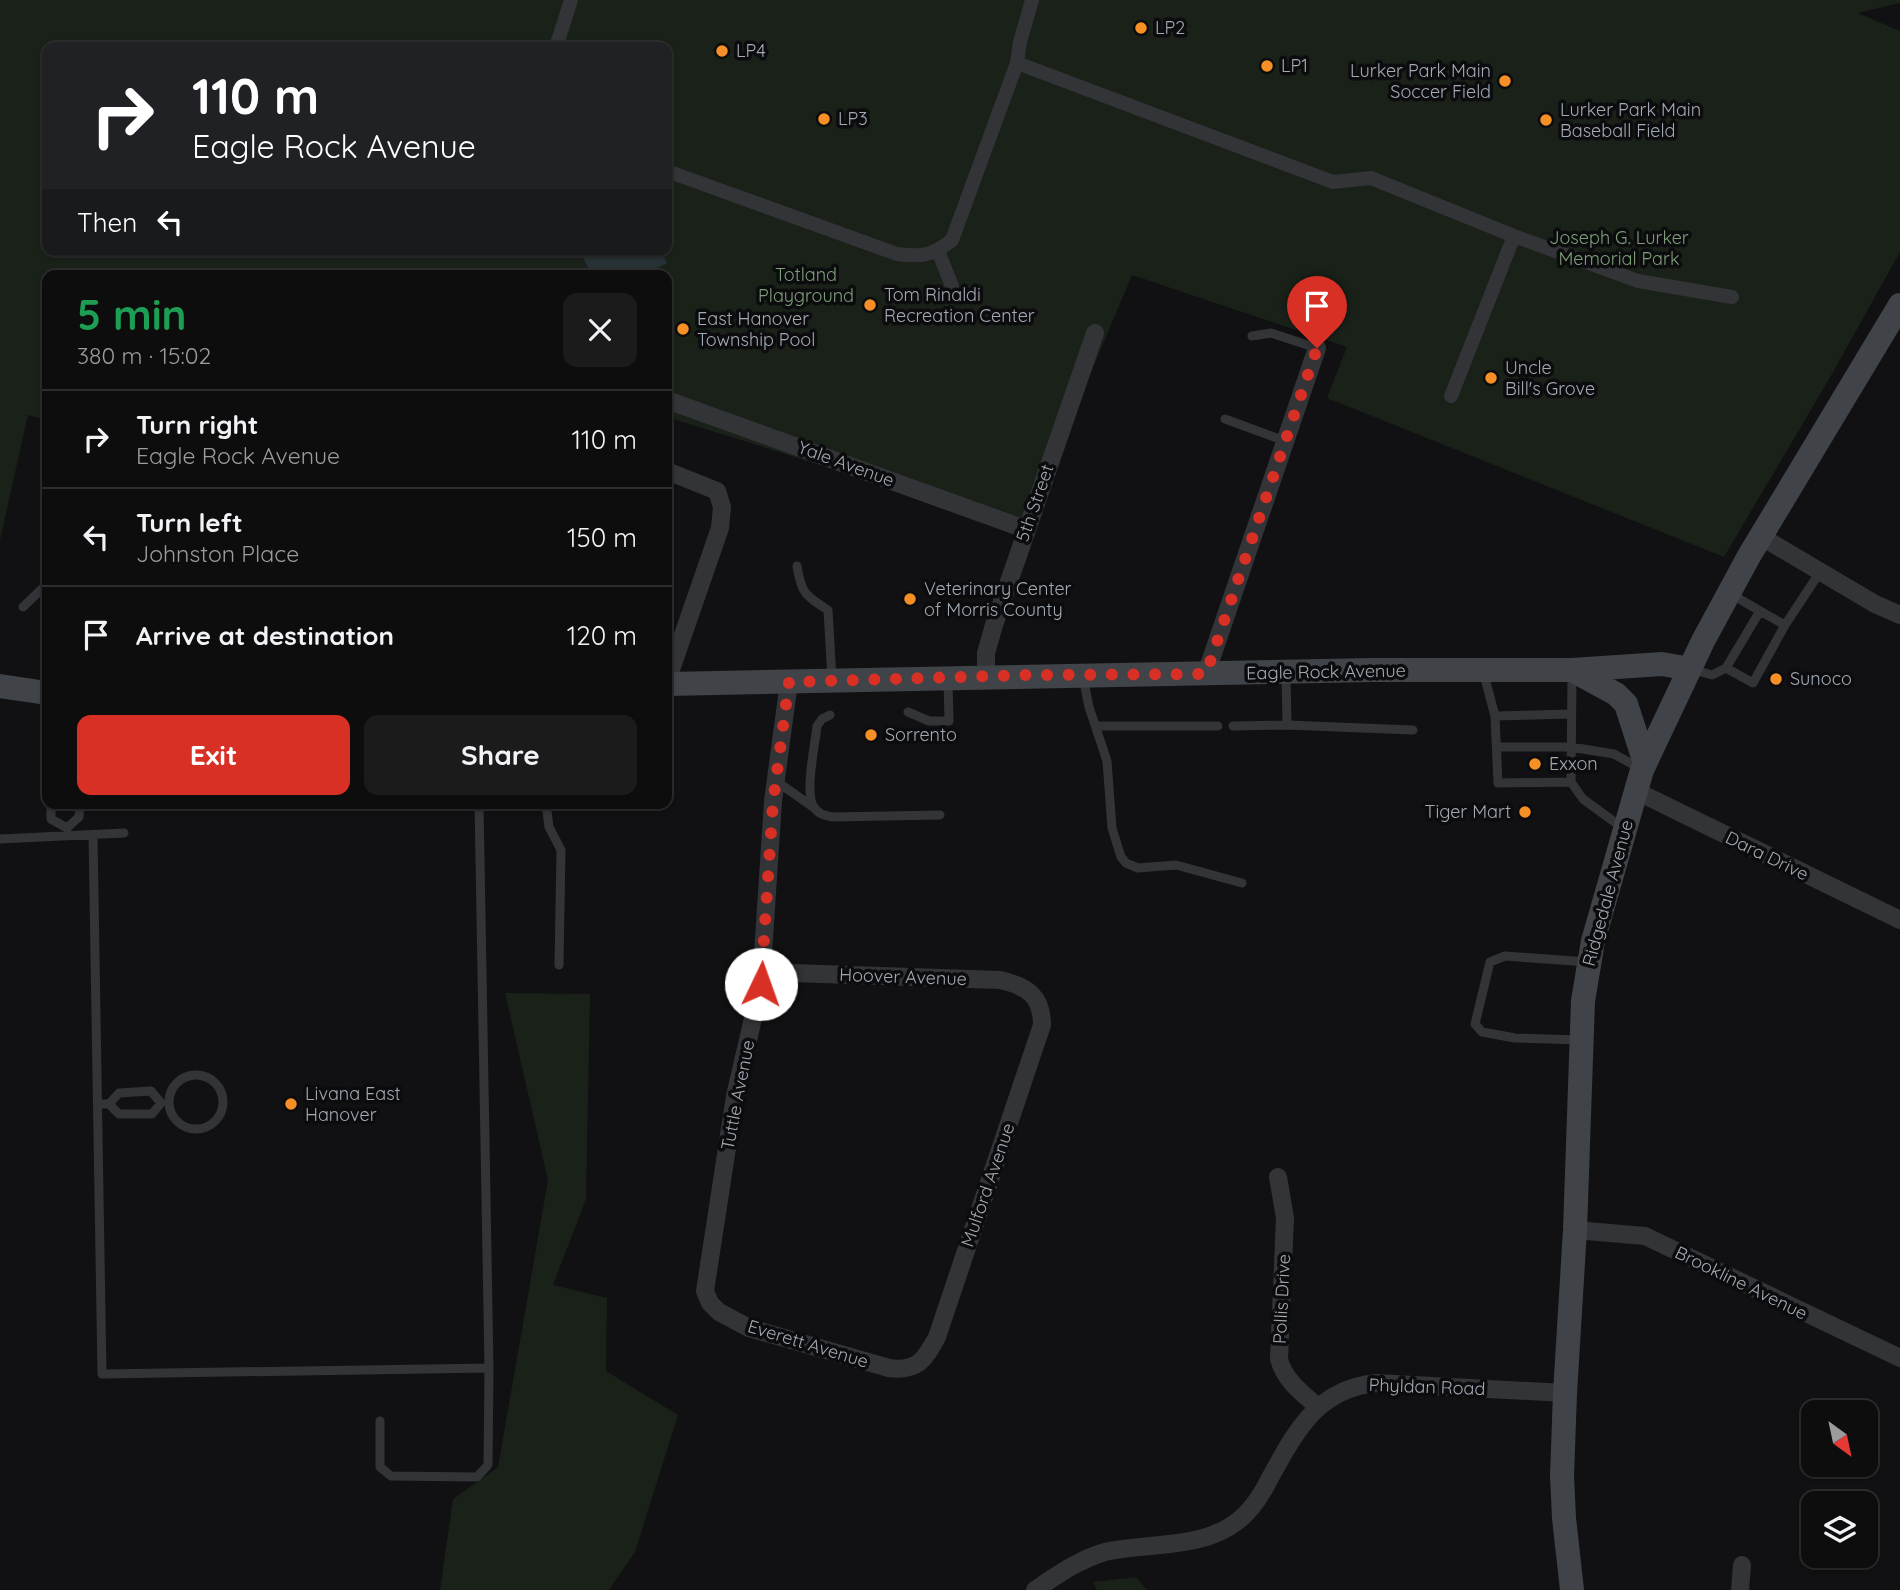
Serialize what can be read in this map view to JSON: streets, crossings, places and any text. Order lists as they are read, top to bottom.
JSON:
{
  "streets": {
    "main road": ["Eagle Rock Avenue", "Ridgedale Avenue"],
    "street": [
      "Yale Avenue",
      "5th Street",
      "Dara Drive",
      "Hoover Avenue",
      "Tuttle Avenue",
      "Mulford Avenue",
      "Brookline Avenue",
      "Pollis Drive",
      "Everett Avenue",
      "Phyldan Road"
    ]
  },
  "crossings": [
    ["Yale Avenue", "5th Street"],
    ["5th Street", "Eagle Rock Avenue"],
    ["Eagle Rock Avenue", "Ridgedale Avenue"],
    ["Eagle Rock Avenue", "Tuttle Avenue"],
    ["Dara Drive", "Ridgedale Avenue"],
    ["Ridgedale Avenue", "Brookline Avenue"],
    ["Ridgedale Avenue", "Phyldan Road"],
    ["Hoover Avenue", "Tuttle Avenue"],
    ["Hoover Avenue", "Mulford Avenue"],
    ["Tuttle Avenue", "Everett Avenue"],
    ["Mulford Avenue", "Everett Avenue"],
    ["Pollis Drive", "Phyldan Road"]
  ],
  "parks": ["Joseph G. Lurker Memorial Park", "Totland Playground"],
  "places": [
    "LP2",
    "LP4",
    "LP1",
    "Lurker Park Main Soccer Field",
    "LP3",
    "Lurker Park Main Baseball Field",
    "Tom Rinaldi Recreation Center",
    "East Hanover Township Pool",
    "Uncle Bill's Grove",
    "Veterinary Center of Morris County",
    "Sunoco",
    "Sorrento",
    "Exxon",
    "Tiger Mart",
    "Livana East Hanover"
  ],
  "north": "bottom right",
  "page": {
    "turn": ["110 m", "Eagle Rock Avenue"],
    "then": "Then",
    "heading": ["5 min", "380 m · 15:02"],
    "list": [
      {
        "name": "Turn right",
        "note": "Eagle Rock Avenue",
        "value": "110 m"
      },
      {
        "name": "Turn left",
        "note": "Johnston Place",
        "value": "150 m"
      },
      {
        "name": "Arrive at destination",
        "value": "120 m"
      }
    ],
    "buttons": ["Exit", "Share"]
  }
}
